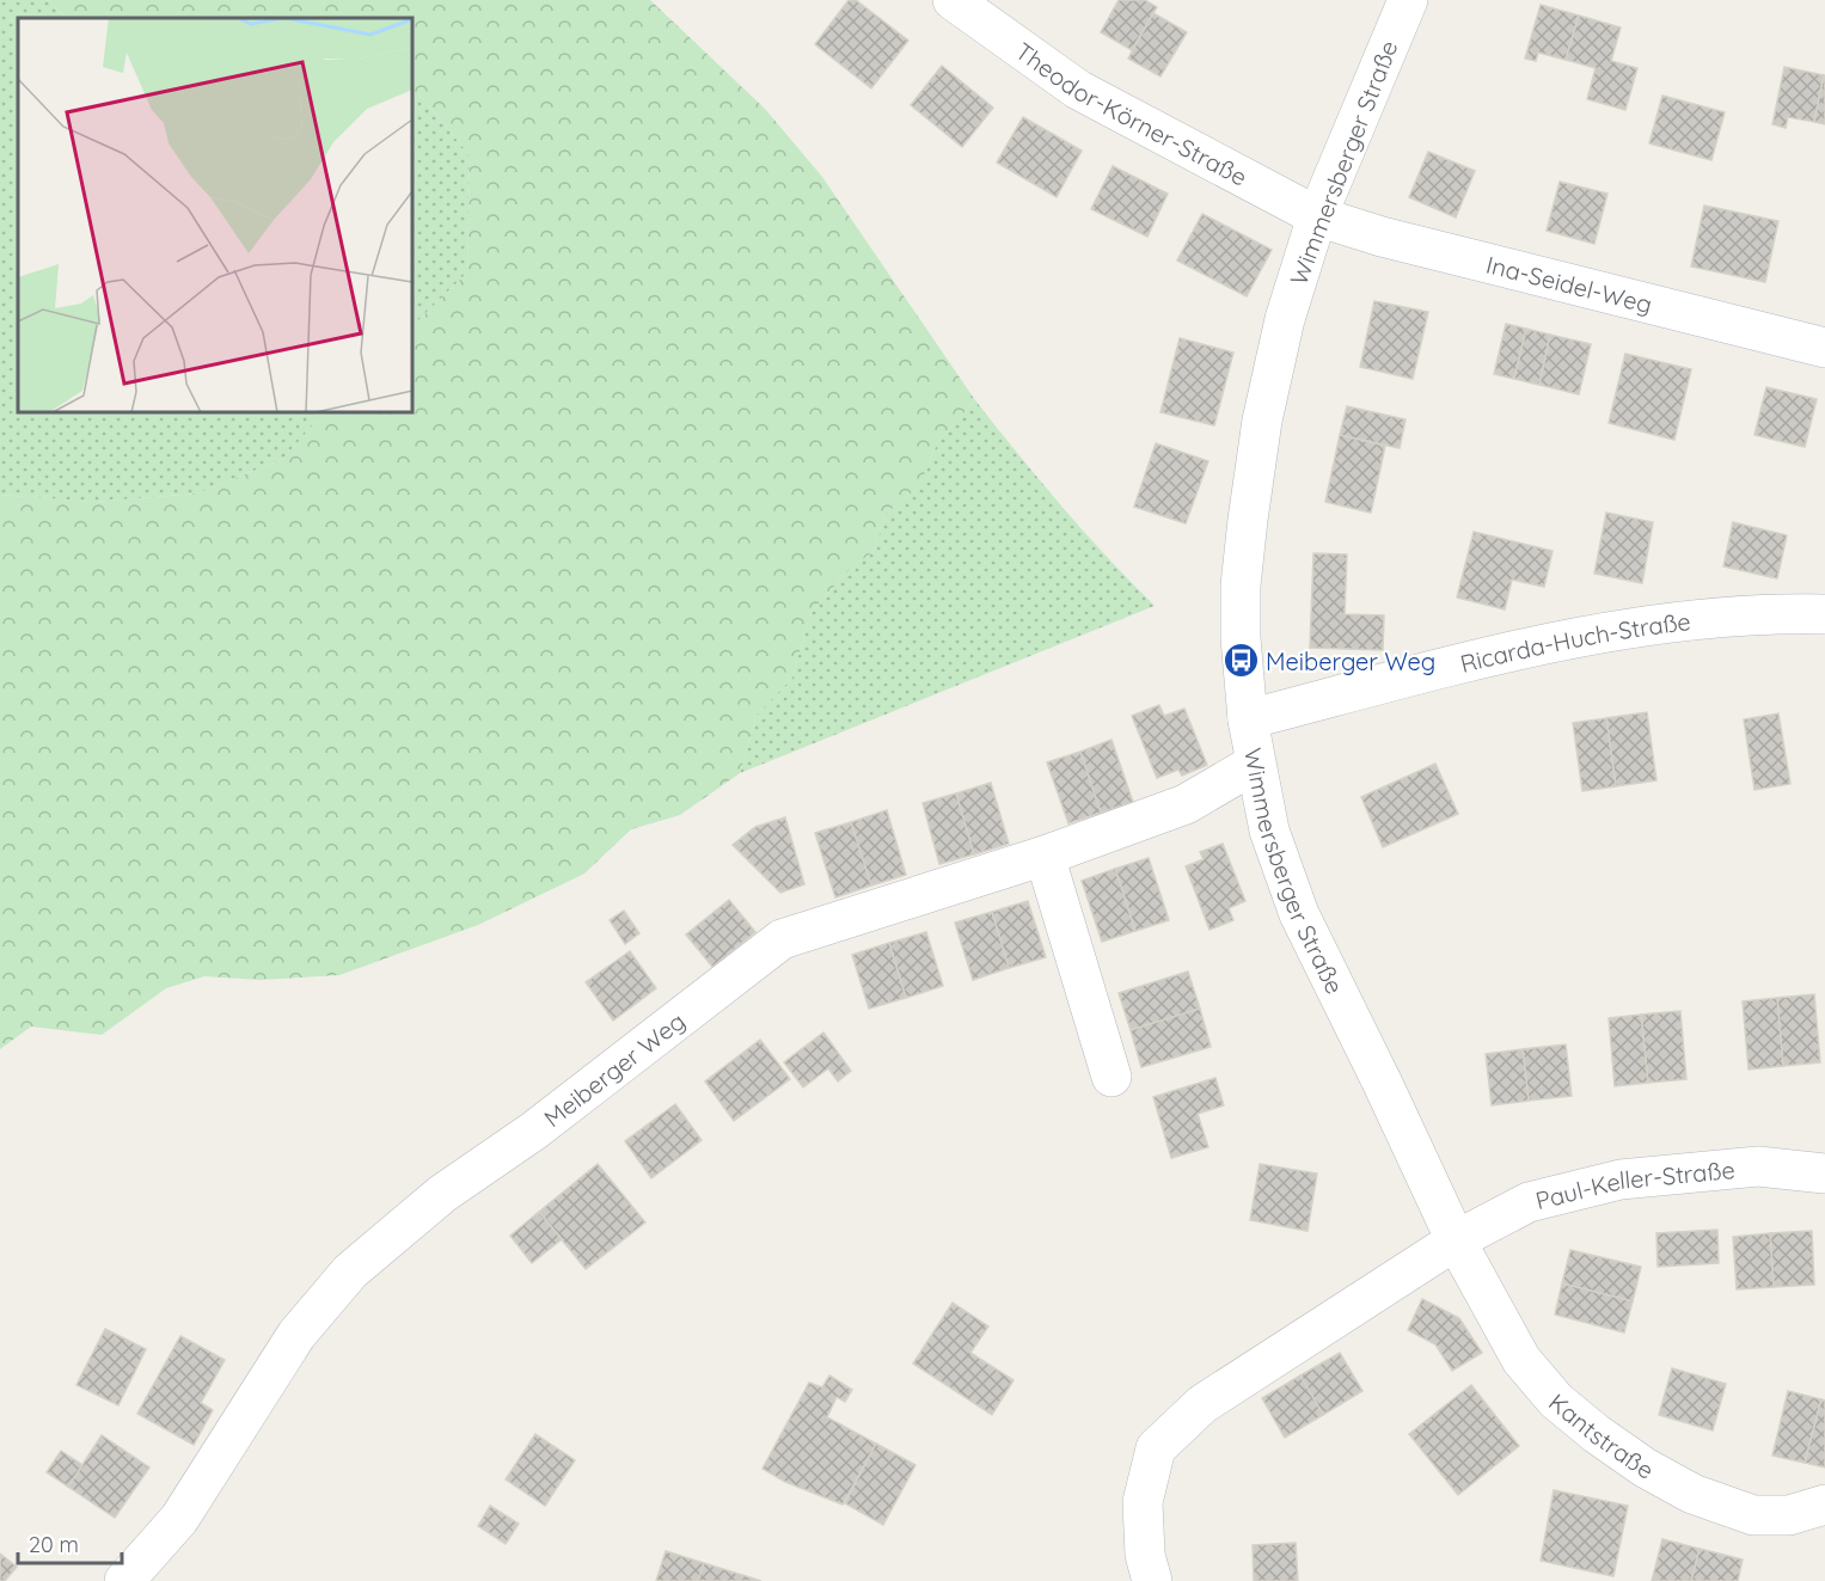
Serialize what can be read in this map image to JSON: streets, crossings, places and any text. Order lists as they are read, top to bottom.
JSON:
{
  "streets": {
    "street": [
      "Theodor-Körner-Straße",
      "Wimmersberger Straße",
      "Ina-Seidel-Weg",
      "Ricarda-Huch-Straße",
      "Meiberger Weg",
      "Paul-Keller-Straße",
      "Kantstraße"
    ]
  },
  "crossings": [
    ["Theodor-Körner-Straße", "Wimmersberger Straße"],
    ["Theodor-Körner-Straße", "Ina-Seidel-Weg"],
    ["Wimmersberger Straße", "Ina-Seidel-Weg"],
    ["Wimmersberger Straße", "Ricarda-Huch-Straße"],
    ["Wimmersberger Straße", "Meiberger Weg"],
    ["Wimmersberger Straße", "Paul-Keller-Straße"],
    ["Wimmersberger Straße", "Kantstraße"],
    ["Paul-Keller-Straße", "Kantstraße"]
  ],
  "places": {
    "bus stop": ["Meiberger Weg"]
  },
  "scale_bar": "20 m"
}
